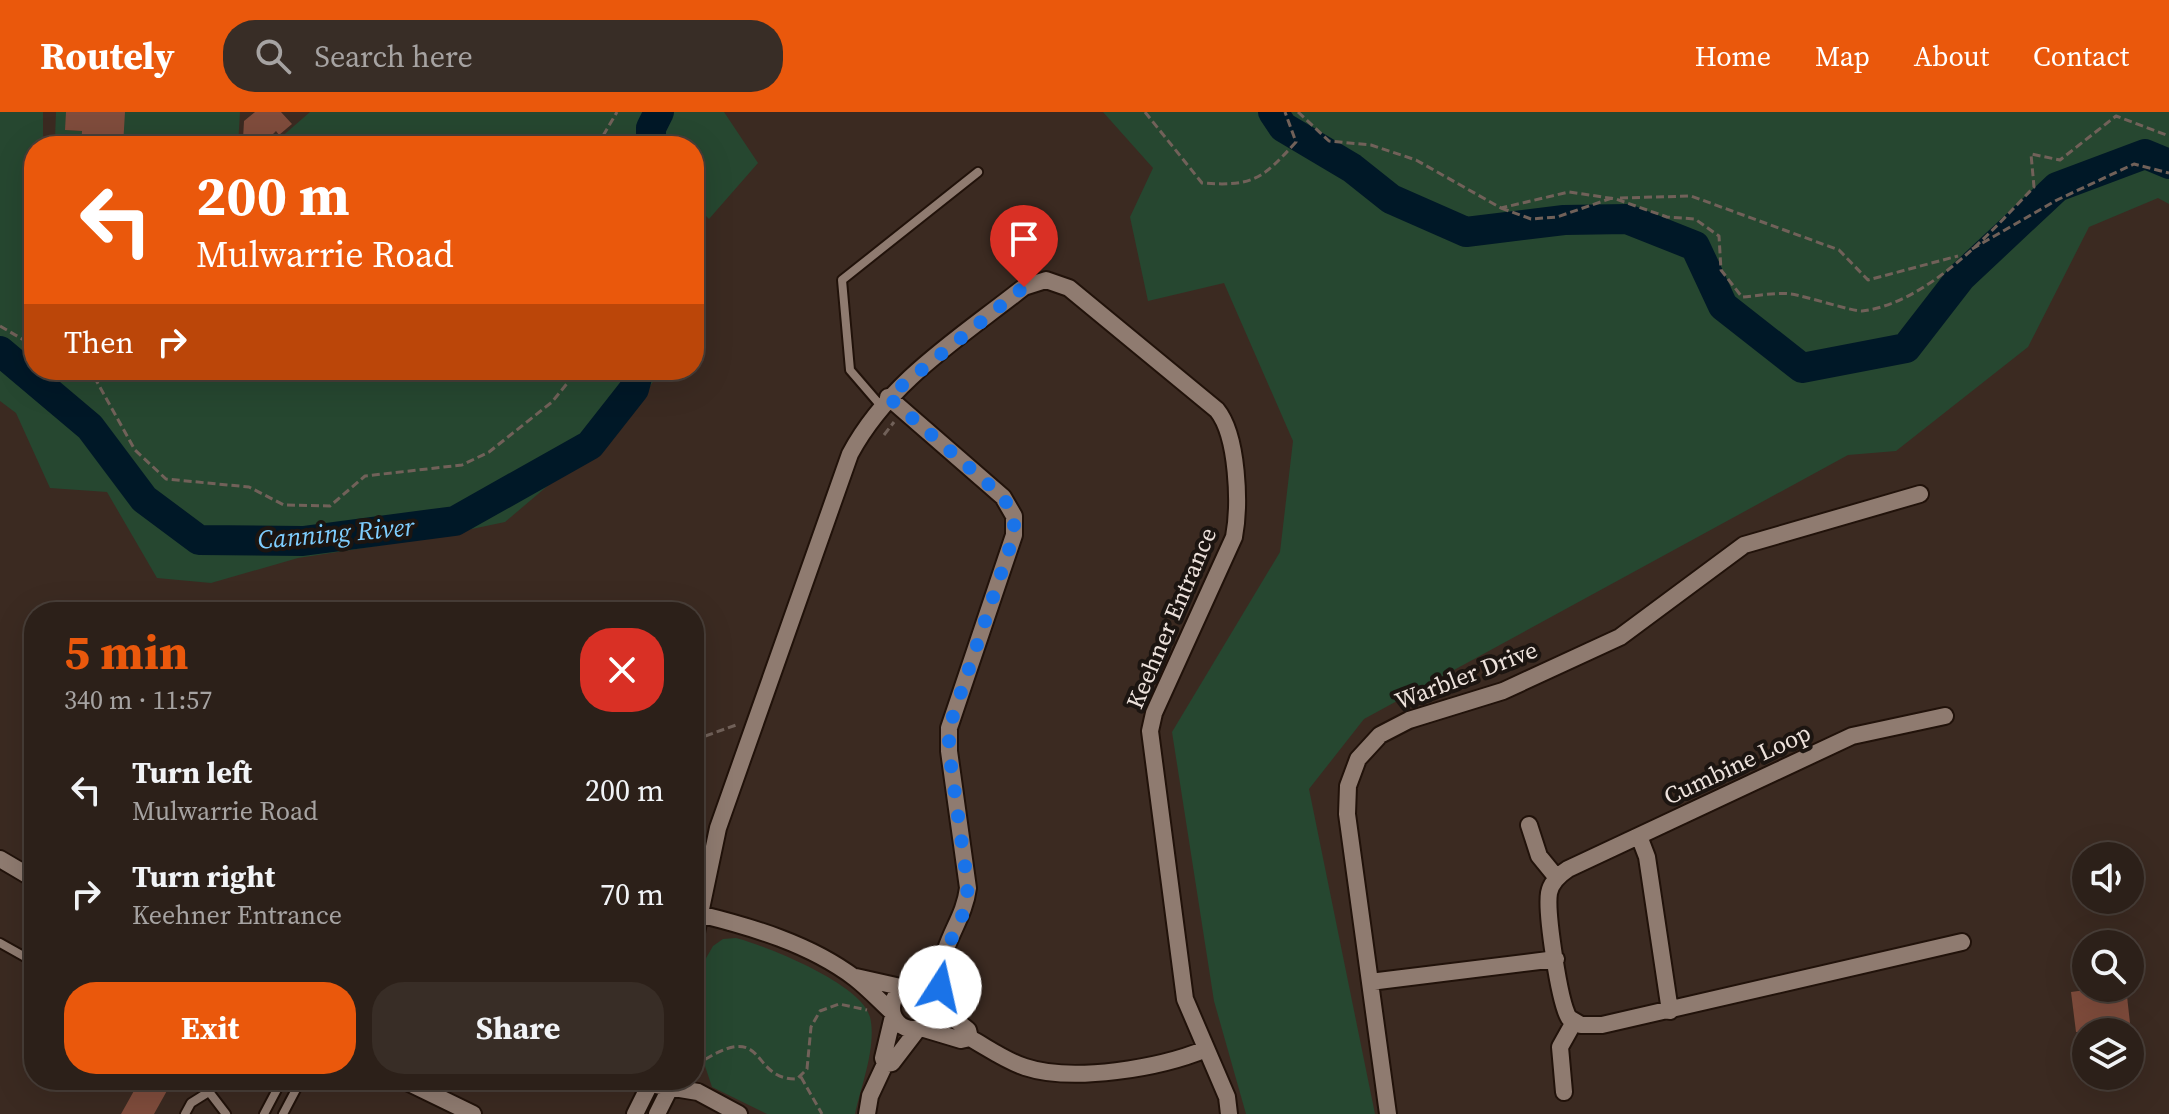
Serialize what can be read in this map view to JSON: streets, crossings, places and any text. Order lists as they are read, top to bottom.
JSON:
{
  "streets": {
    "street": ["Keehner Entrance", "Warbler Drive", "Cumbine Loop"]
  },
  "water": ["Canning River"],
  "page": {
    "header": "Routely",
    "search": "Search here",
    "nav": [
      "Home",
      "Map",
      "About",
      "Contact"
    ],
    "turn": ["200 m", "Mulwarrie Road"],
    "then": "Then",
    "heading": ["5 min", "340 m · 11:57"],
    "list": [
      {
        "name": "Turn left",
        "note": "Mulwarrie Road",
        "value": "200 m"
      },
      {
        "name": "Turn right",
        "note": "Keehner Entrance",
        "value": "70 m"
      }
    ],
    "buttons": ["Exit", "Share"]
  }
}
